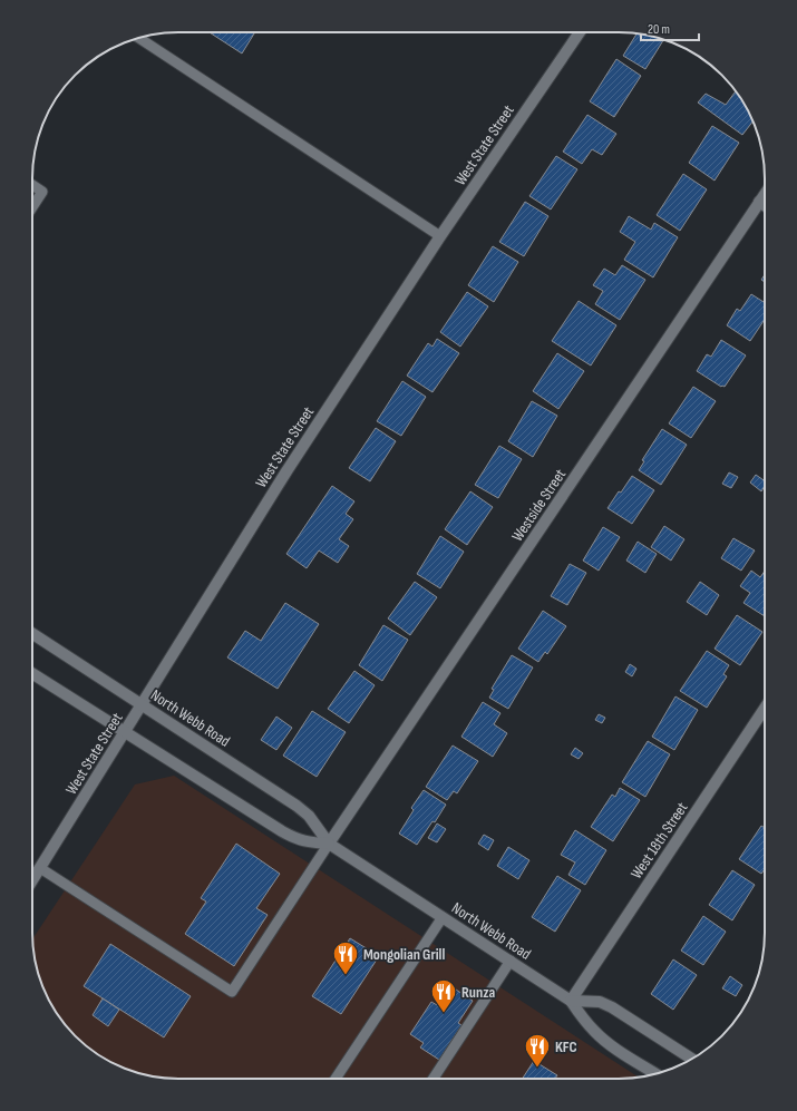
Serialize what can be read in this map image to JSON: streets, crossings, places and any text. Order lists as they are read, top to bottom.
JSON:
{
  "streets": {
    "street": [
      "West State Street",
      "Westside Street",
      "North Webb Road",
      "West 18th Street"
    ]
  },
  "crossings": [
    ["West State Street", "North Webb Road"],
    ["Westside Street", "North Webb Road"],
    ["North Webb Road", "West 18th Street"]
  ],
  "places": {
    "restaurant": ["Mongolian Grill", "Runza", "KFC"]
  },
  "scale_bar": "20 m"
}
